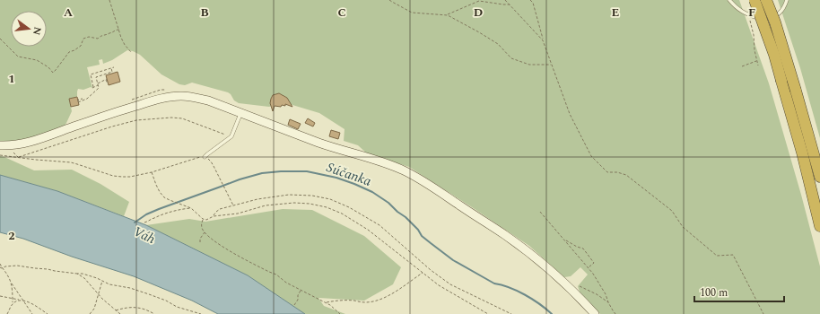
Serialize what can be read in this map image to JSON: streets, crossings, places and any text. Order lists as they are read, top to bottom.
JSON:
{
  "water": ["Súčanka", "Váh"],
  "scale_bar": "100 m",
  "north": "right",
  "grid": {
    "columns": [
      "A",
      "B",
      "C",
      "D",
      "E",
      "F"
    ],
    "rows": ["1", "2"]
  }
}
